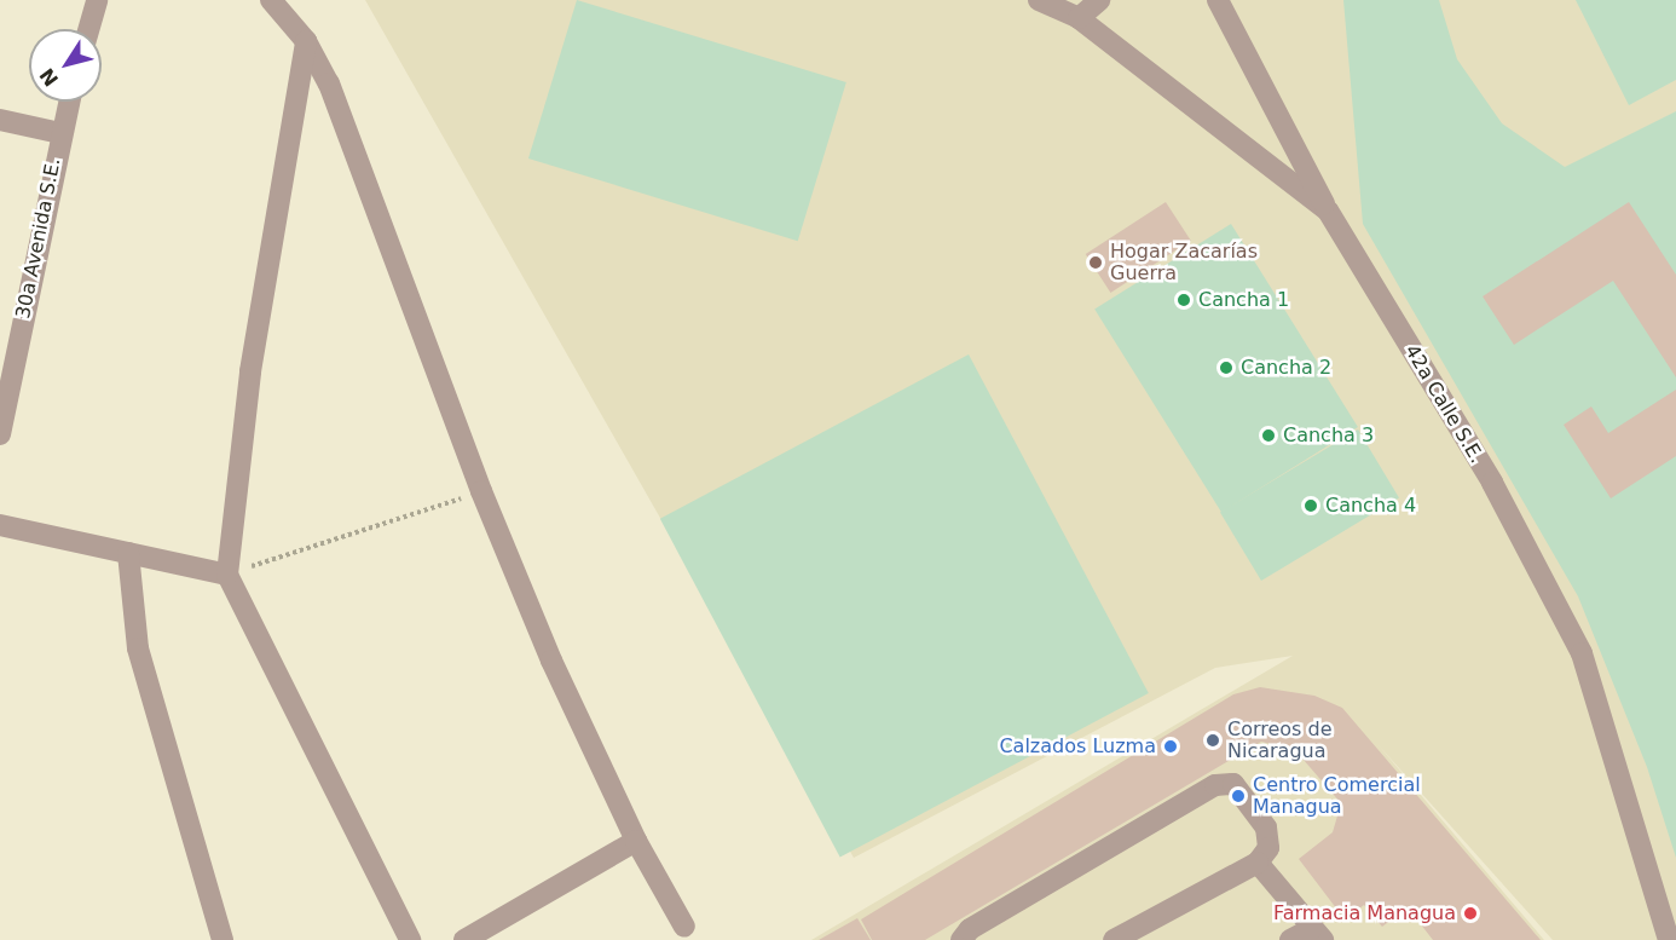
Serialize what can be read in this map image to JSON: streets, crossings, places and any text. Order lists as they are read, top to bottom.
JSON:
{
  "streets": {
    "street": ["30a Avenida S.E.", "42a Calle S.E."]
  },
  "places": [
    "Hogar Zacarías Guerra",
    "Cancha 1",
    "Cancha 2",
    "Cancha 3",
    "Cancha 4",
    "Correos de Nicaragua",
    "Calzados Luzma",
    "Centro Comercial Managua",
    "Farmacia Managua"
  ],
  "north": "bottom left"
}
